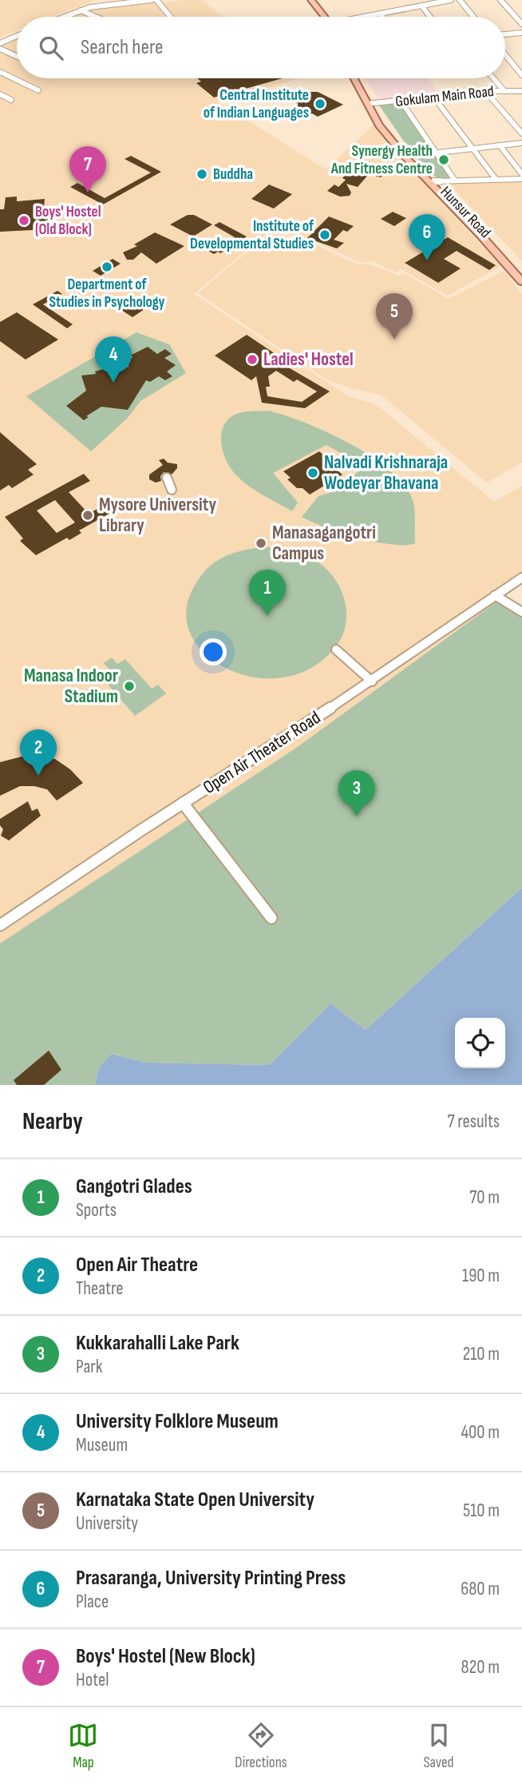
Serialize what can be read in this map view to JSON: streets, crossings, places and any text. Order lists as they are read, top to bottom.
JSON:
{
  "streets": {
    "main road": ["Hunsur Road"],
    "street": ["Gokulam Main Road", "Open Air Theater Road"]
  },
  "crossings": [
    ["Gokulam Main Road", "Hunsur Road"]
  ],
  "places": [
    "Central Institute of Indian Languages",
    "Synergy Health And Fitness Centre",
    "Buddha",
    "Boys' Hostel (Old Block)",
    "Institute of Developmental Studies",
    "Department of Studies in Psychology",
    "Ladies' Hostel",
    "Nalvadi Krishnaraja Wodeyar Bhavana",
    "Mysore University Library",
    "Manasagangotri Campus",
    "Manasa Indoor Stadium"
  ],
  "page": {
    "search": "Search here",
    "pins": [
      "7",
      "6",
      "5",
      "4",
      "1",
      "2",
      "3"
    ],
    "heading": ["Nearby", "7 results"],
    "list": [
      {
        "mark": "1",
        "name": "Gangotri Glades",
        "note": "Sports",
        "value": "70 m"
      },
      {
        "mark": "2",
        "name": "Open Air Theatre",
        "note": "Theatre",
        "value": "190 m"
      },
      {
        "mark": "3",
        "name": "Kukkarahalli Lake Park",
        "note": "Park",
        "value": "210 m"
      },
      {
        "mark": "4",
        "name": "University Folklore Museum",
        "note": "Museum",
        "value": "400 m"
      },
      {
        "mark": "5",
        "name": "Karnataka State Open University",
        "note": "University",
        "value": "510 m"
      },
      {
        "mark": "6",
        "name": "Prasaranga, University Printing Press",
        "note": "Place",
        "value": "680 m"
      },
      {
        "mark": "7",
        "name": "Boys' Hostel (New Block)",
        "note": "Hotel",
        "value": "820 m"
      }
    ],
    "nav": ["Map", "Directions", "Saved"]
  }
}
